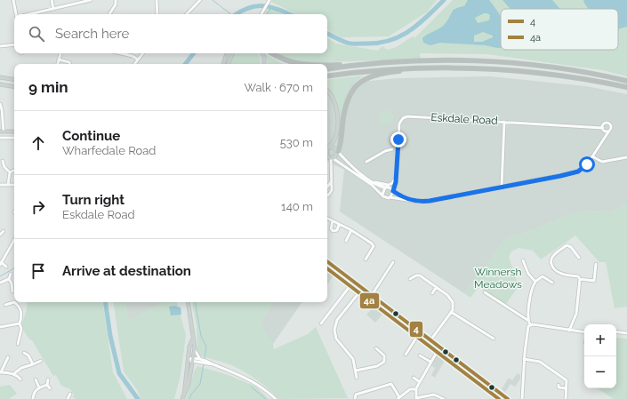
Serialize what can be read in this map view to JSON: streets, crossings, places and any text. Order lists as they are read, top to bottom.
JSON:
{
  "streets": {
    "street": ["Eskdale Road"]
  },
  "parks": ["Winnersh Meadows"],
  "lines": ["transit line 4", "transit line 4a"],
  "legend": ["4", "4a"],
  "page": {
    "search": "Search here",
    "heading": ["9 min", "Walk · 670 m"],
    "list": [
      ["Continue", "Wharfedale Road", "530 m"],
      ["Turn right", "Eskdale Road", "140 m"],
      "Arrive at destination"
    ],
    "map_buttons": ["+", "−"]
  }
}
